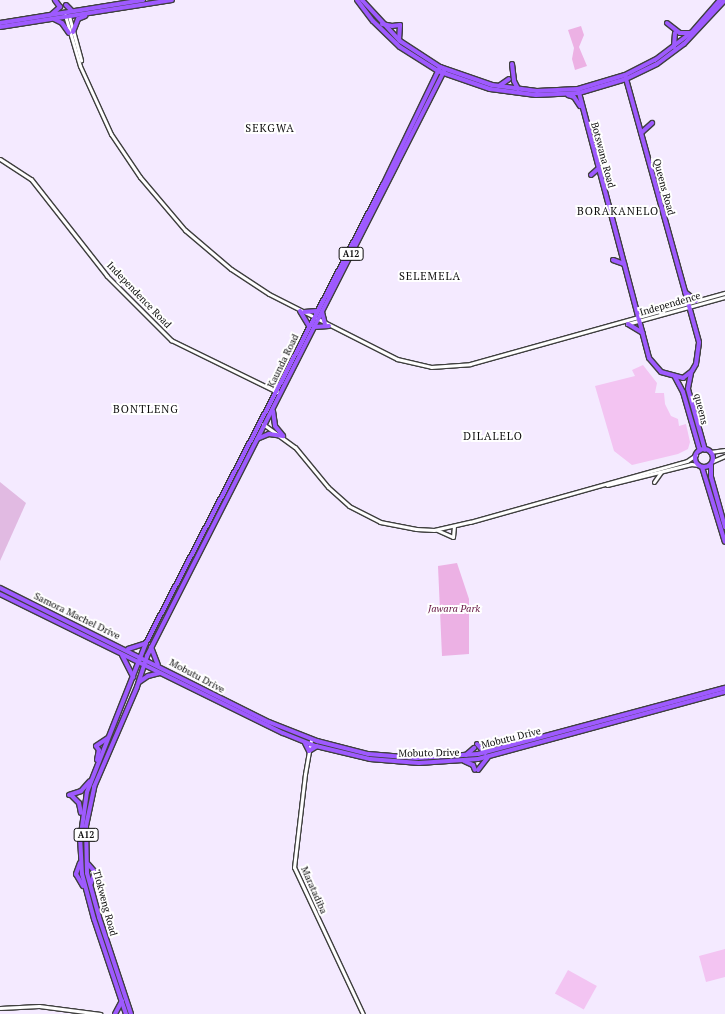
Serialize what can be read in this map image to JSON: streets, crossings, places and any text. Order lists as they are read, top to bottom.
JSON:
{
  "streets": {
    "main road": [
      "Botswana Road",
      "Queens Road",
      "A12",
      "Kaunda Road",
      "queens",
      "Samora Machel Drive",
      "Mobutu Drive",
      "Mobuto Drive",
      "Tlokweng Road"
    ],
    "street": ["Independence Road", "Independence", "Maratadiba"]
  },
  "crossings": [
    ["Botswana Road", "Independence"],
    ["Botswana Road", "queens"],
    ["Queens Road", "Independence"],
    ["Queens Road", "queens"],
    ["A12", "Kaunda Road"],
    ["A12", "Samora Machel Drive"],
    ["A12", "Mobutu Drive"],
    ["A12", "Tlokweng Road"],
    ["Independence Road", "Kaunda Road"],
    ["Independence", "queens"],
    ["Kaunda Road", "Samora Machel Drive"],
    ["Kaunda Road", "Tlokweng Road"],
    ["Samora Machel Drive", "Mobutu Drive"],
    ["Samora Machel Drive", "Tlokweng Road"],
    ["Mobutu Drive", "Mobuto Drive"],
    ["Mobutu Drive", "Maratadiba"],
    ["Mobutu Drive", "Tlokweng Road"],
    ["Mobuto Drive", "Maratadiba"],
    ["Mobuto Drive", "Tlokweng Road"]
  ],
  "districts": [
    "SEKGWA",
    "BORAKANELO",
    "SELEMELA",
    "BONTLENG",
    "DILALELO"
  ],
  "parks": ["Jawara Park"]
}
